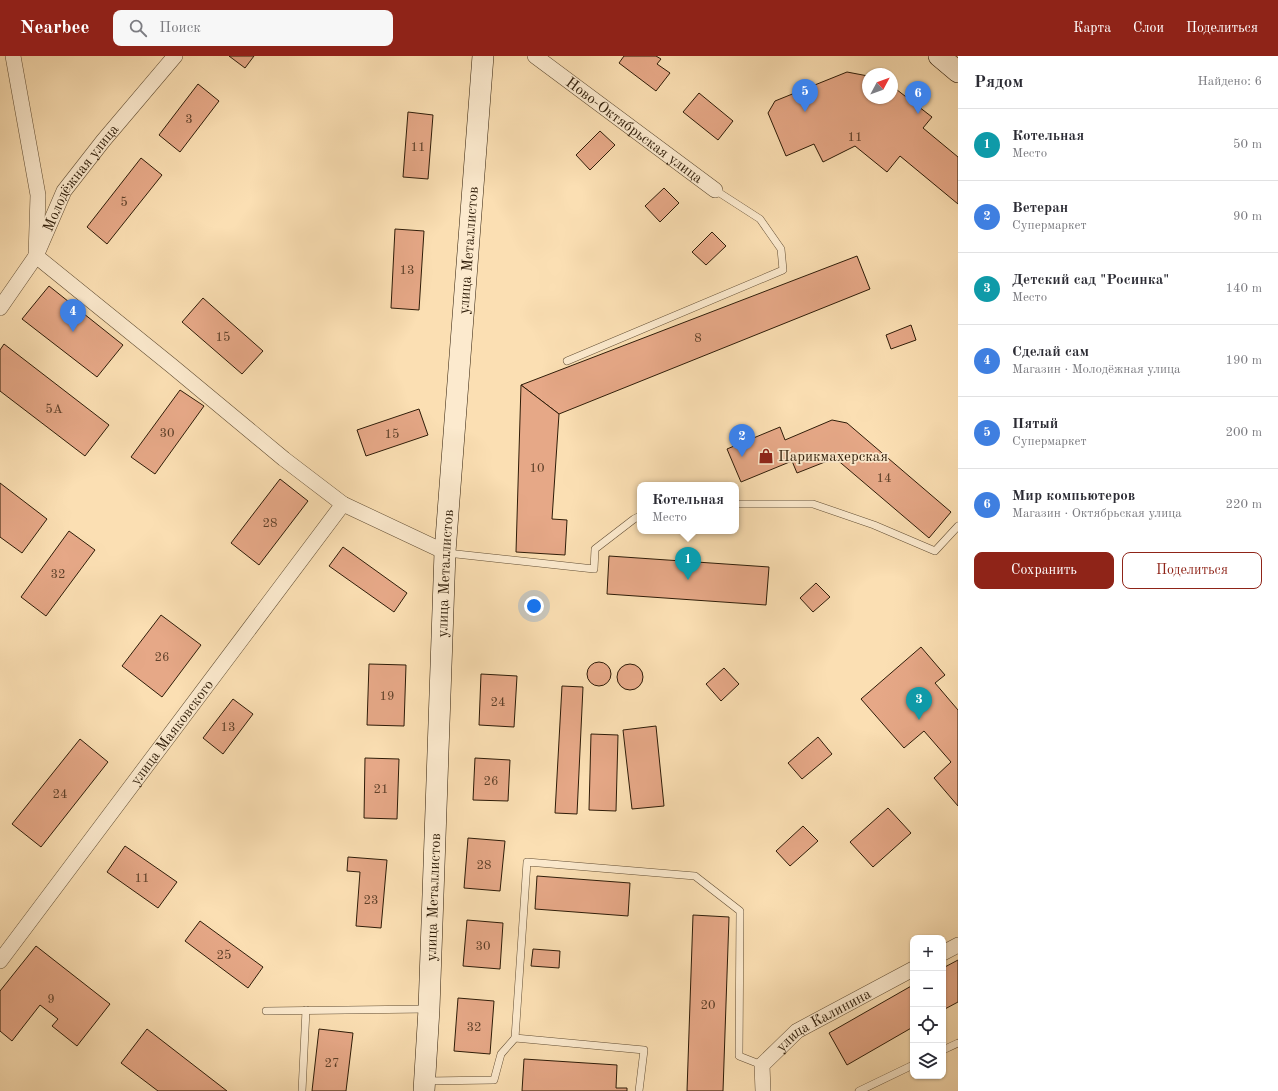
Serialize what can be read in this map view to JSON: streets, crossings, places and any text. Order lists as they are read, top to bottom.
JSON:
{
  "streets": {
    "street": [
      "Ново-Октябрьская улица",
      "Молодёжная улица",
      "улица Металлистов",
      "улица Маяковского",
      "улица Калинина"
    ]
  },
  "places": {
    "shop": ["Парикмахерская"]
  },
  "house_numbers": [
    "3",
    "11",
    "11",
    "5",
    "13",
    "15",
    "8",
    "5А",
    "30",
    "15",
    "10",
    "14",
    "28",
    "32",
    "26",
    "19",
    "24",
    "13",
    "26",
    "21",
    "24",
    "28",
    "11",
    "23",
    "30",
    "25",
    "9",
    "20",
    "32",
    "27"
  ],
  "north": "top right",
  "page": {
    "header": "Nearbee",
    "search": "Поиск",
    "nav": ["Карта", "Слои", "Поделиться"],
    "heading": ["Рядом", "Найдено: 6"],
    "pins": [
      "5",
      "6",
      "4",
      "2",
      "1",
      "3"
    ],
    "list": [
      {
        "mark": "1",
        "name": "Котельная",
        "note": "Место",
        "value": "50 m"
      },
      {
        "mark": "2",
        "name": "Ветеран",
        "note": "Супермаркет",
        "value": "90 m"
      },
      {
        "mark": "3",
        "name": "Детский сад \"Росинка\"",
        "note": "Место",
        "value": "140 m"
      },
      {
        "mark": "4",
        "name": "Сделай сам",
        "note": "Магазин · Молодёжная улица",
        "value": "190 m"
      },
      {
        "mark": "5",
        "name": "Пятый",
        "note": "Супермаркет",
        "value": "200 m"
      },
      {
        "mark": "6",
        "name": "Мир компьютеров",
        "note": "Магазин · Октябрьская улица",
        "value": "220 m"
      }
    ],
    "popup": ["Котельная", "Место"],
    "buttons": ["Сохранить", "Поделиться"],
    "map_buttons": ["+", "−"]
  }
}
